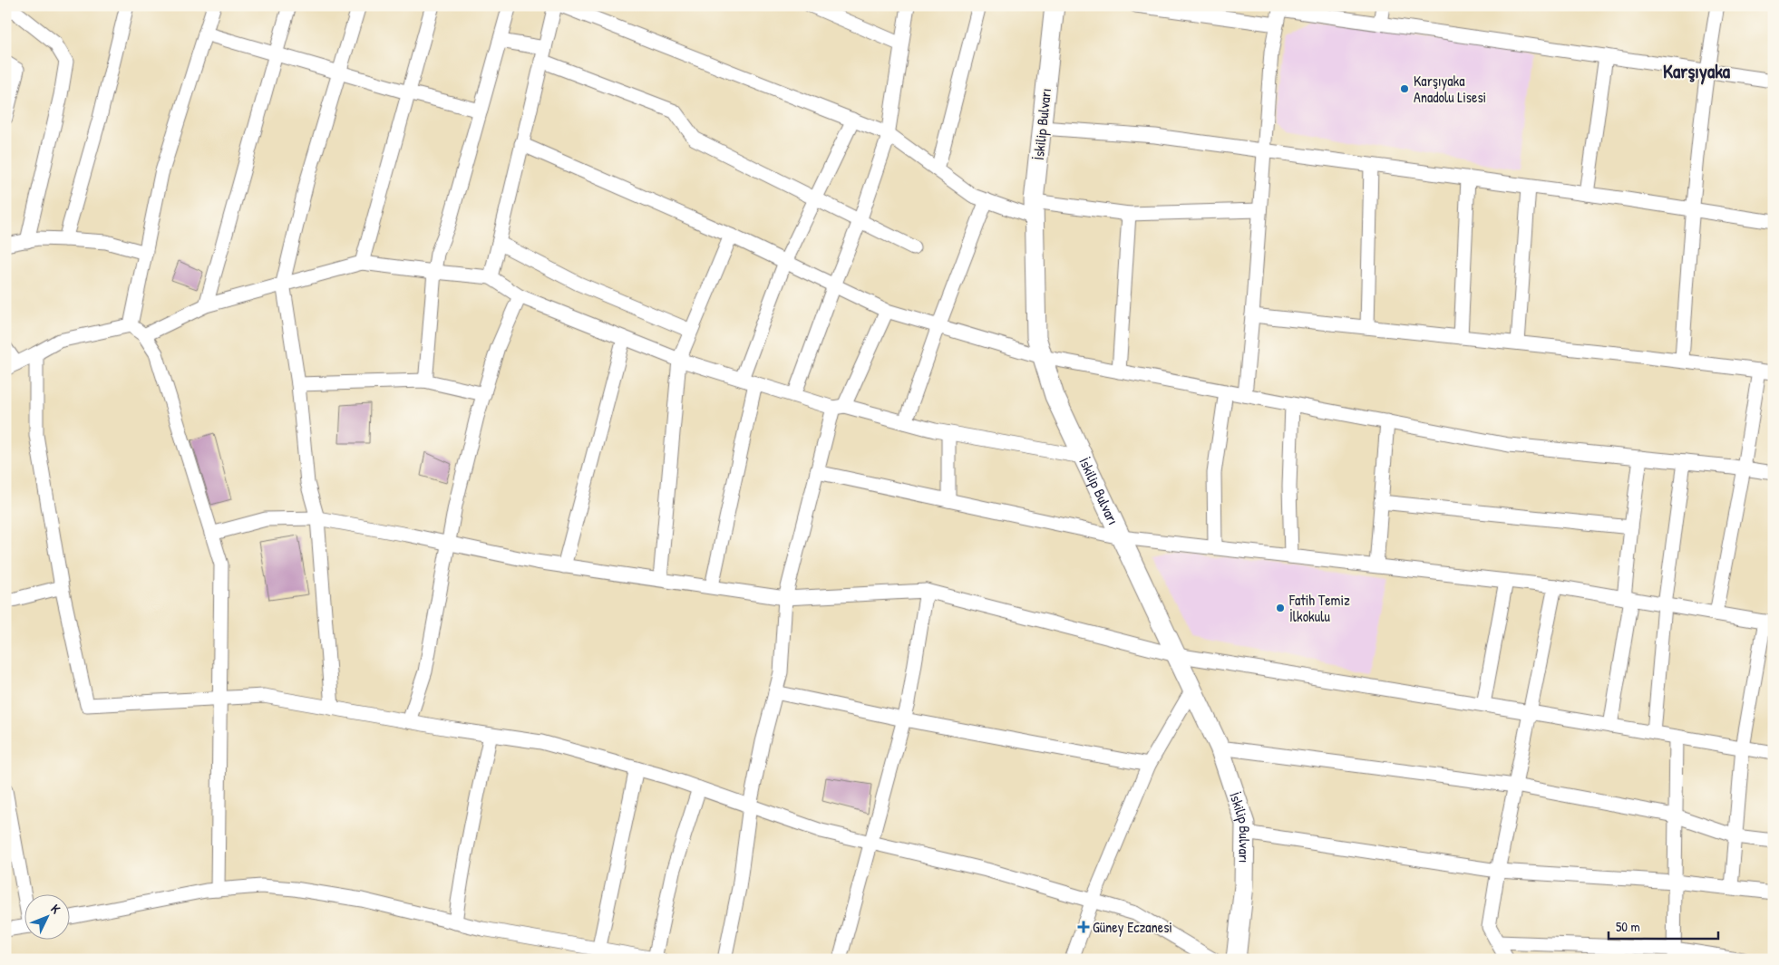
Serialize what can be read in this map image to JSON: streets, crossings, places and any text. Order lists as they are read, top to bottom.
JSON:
{
  "streets": {
    "main road": ["İskilip Bulvarı"]
  },
  "districts": ["Karşıyaka"],
  "places": {
    "other": ["Karşıyaka Anadolu Lisesi", "Fatih Temiz İlkokulu"],
    "health": ["Güney Eczanesi"]
  },
  "scale_bar": "50 m",
  "north": "top right"
}
